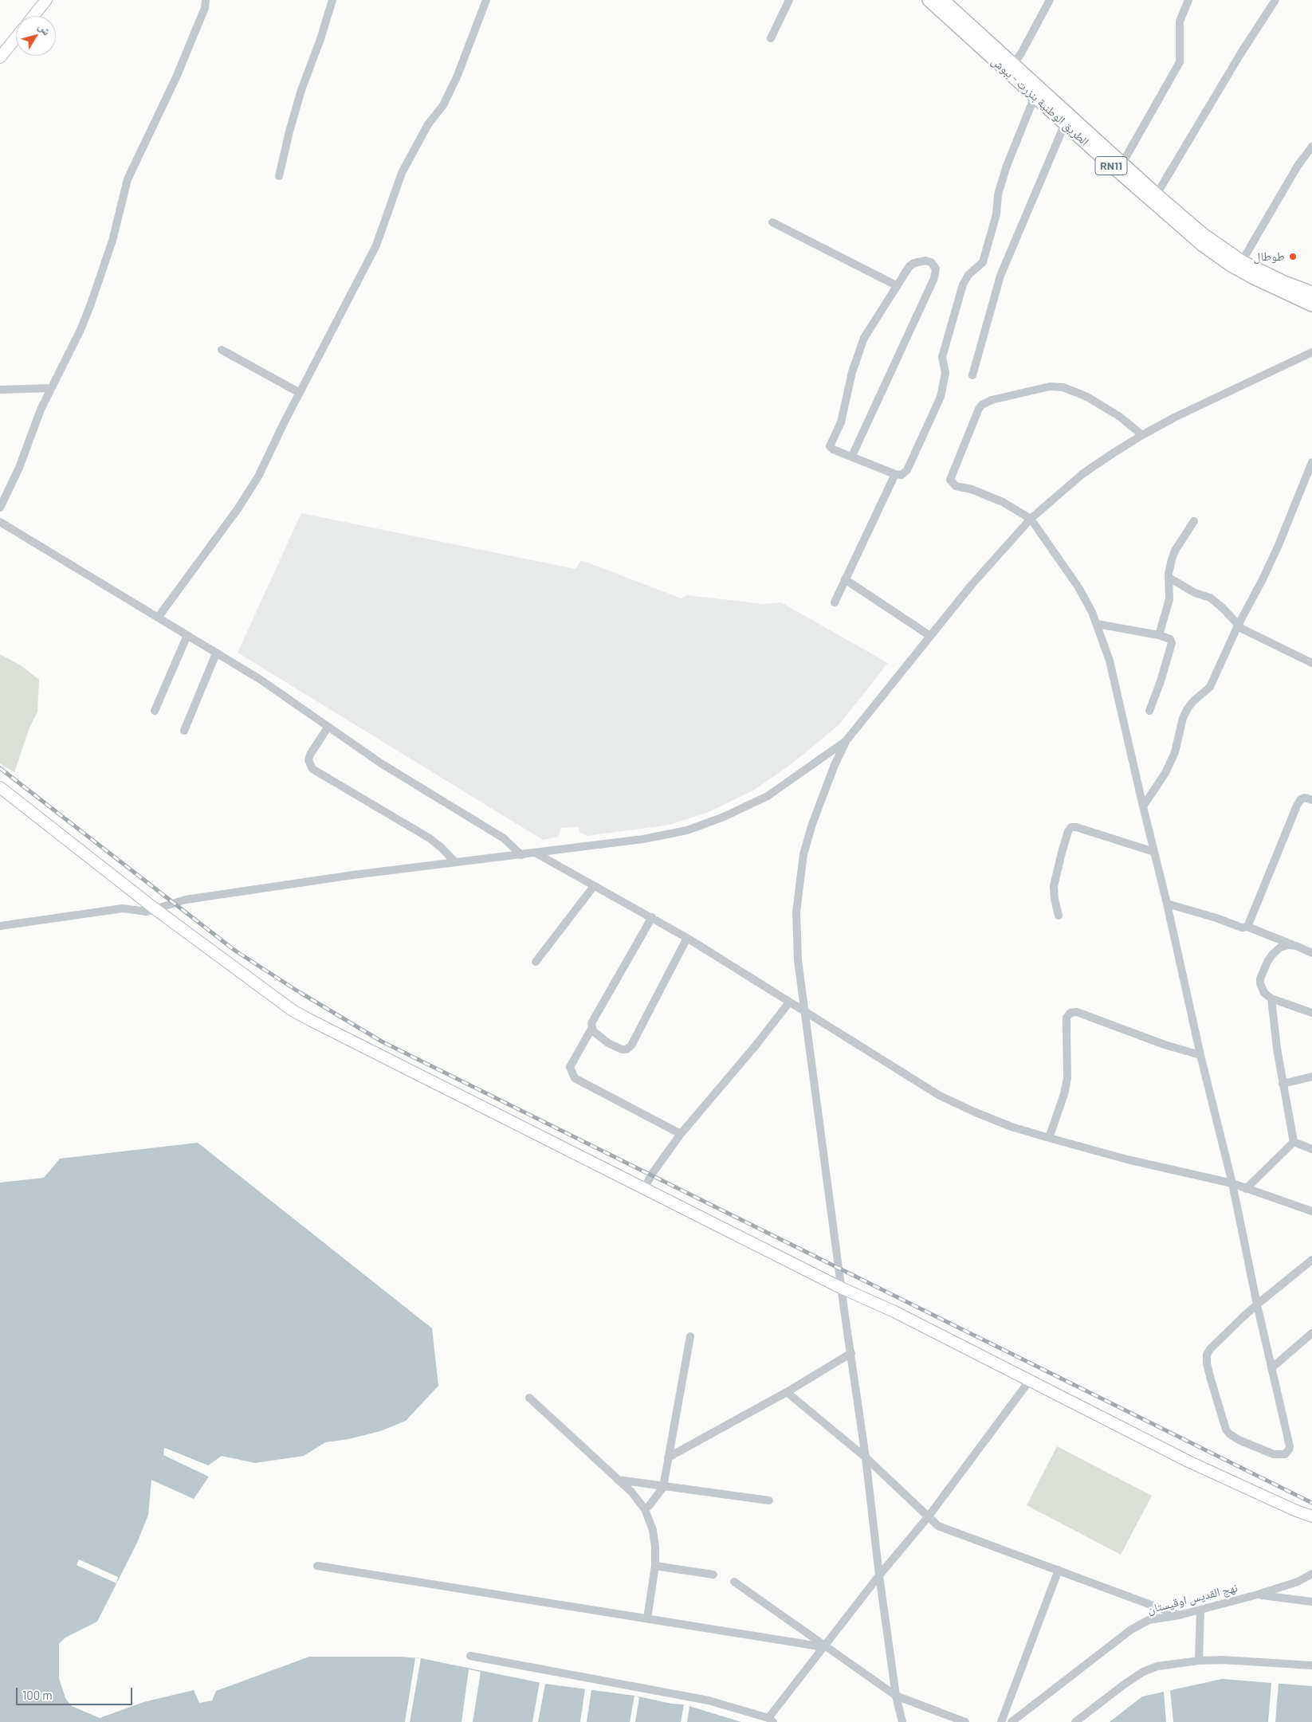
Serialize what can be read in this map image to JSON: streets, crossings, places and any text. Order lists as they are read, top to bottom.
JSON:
{
  "streets": {
    "main road": ["الطريق الوطنية بنزرت - ببوش", "RN11"],
    "street": ["نهج القديس اوقيستان"]
  },
  "places": ["طوطال"],
  "scale_bar": "100 m",
  "north": "top right"
}
